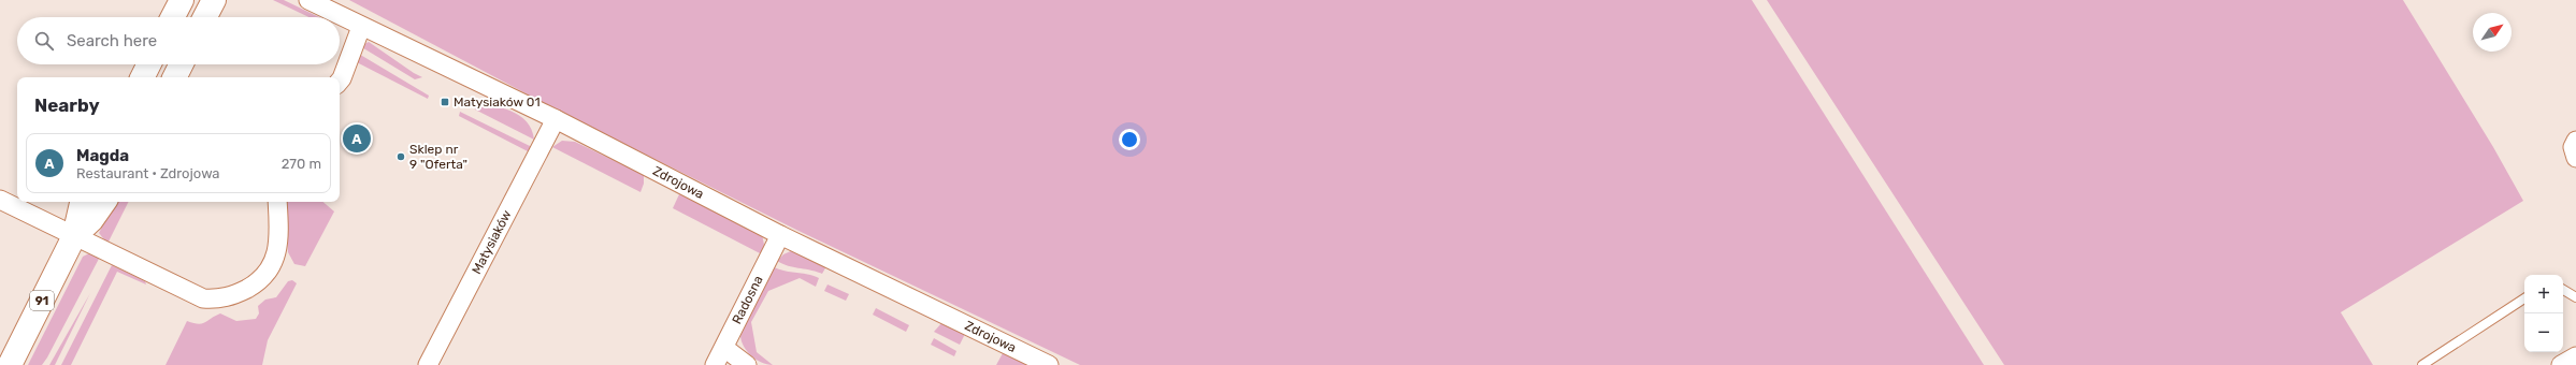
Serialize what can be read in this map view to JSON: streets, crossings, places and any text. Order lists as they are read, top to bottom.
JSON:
{
  "streets": {
    "main road": ["91"],
    "street": ["Zdrojowa", "Matysiaków", "Radosna"]
  },
  "crossings": [
    ["Zdrojowa", "Matysiaków"],
    ["Zdrojowa", "Radosna"]
  ],
  "places": {
    "transit": ["Matysiaków 01"],
    "other": ["Sklep nr 9 \"Oferta\""]
  },
  "north": "top right",
  "page": {
    "search": "Search here",
    "heading": "Nearby",
    "pins": "A",
    "list": [
      {
        "mark": "A",
        "name": "Magda",
        "note": "Restaurant · Zdrojowa",
        "value": "270 m"
      }
    ],
    "map_buttons": ["+", "−"]
  }
}
